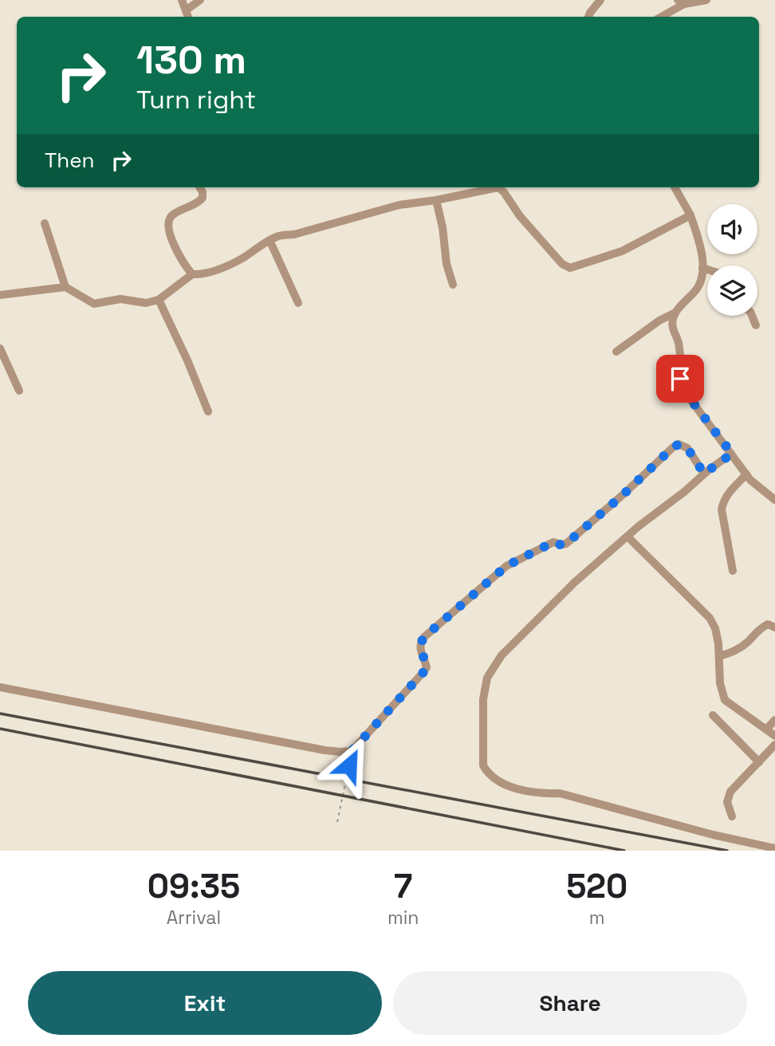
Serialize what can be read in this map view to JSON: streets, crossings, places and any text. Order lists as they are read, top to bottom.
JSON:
{
  "page": {
    "turn": ["130 m", "Turn right"],
    "then": "Then",
    "eta": [
      "09:35",
      "Arrival",
      "7",
      "min",
      "520",
      "m"
    ],
    "buttons": ["Exit", "Share"]
  }
}
